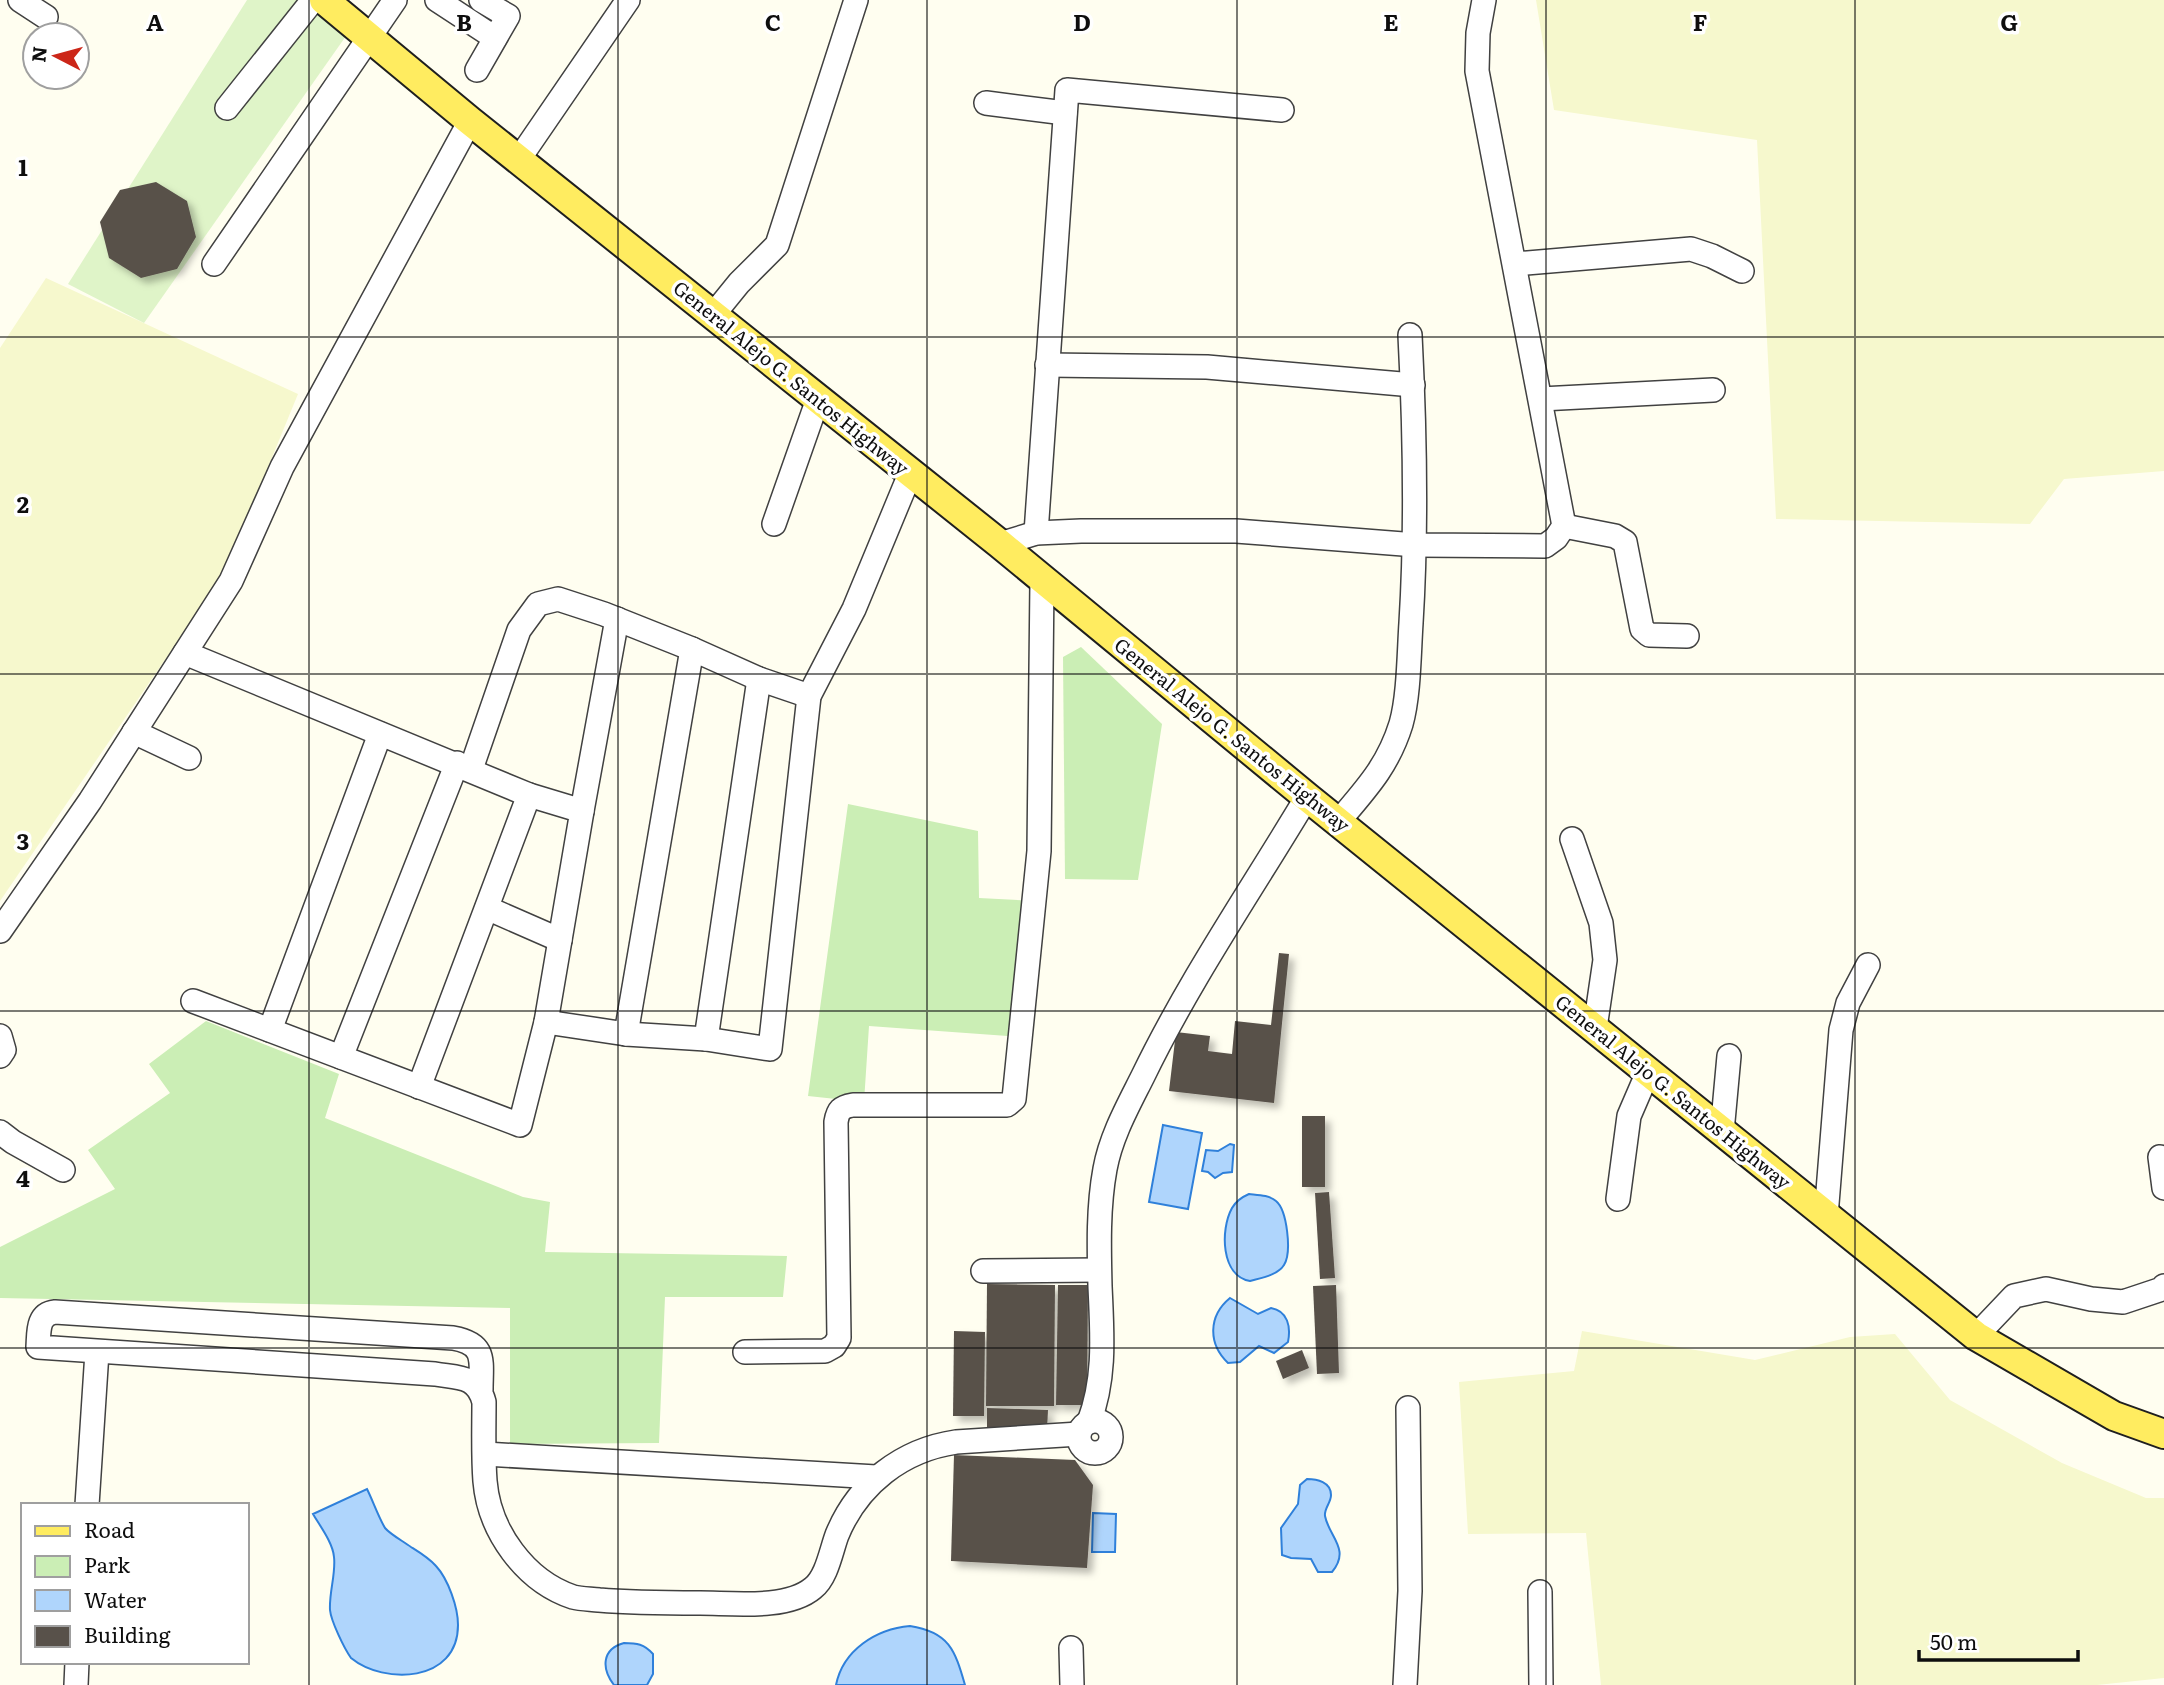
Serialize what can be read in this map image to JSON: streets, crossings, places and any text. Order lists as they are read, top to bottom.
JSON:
{
  "streets": {
    "main road": ["General Alejo G. Santos Highway"]
  },
  "legend": [
    "Road",
    "Park",
    "Water",
    "Building"
  ],
  "scale_bar": "50 m",
  "north": "left",
  "grid": {
    "columns": [
      "A",
      "B",
      "C",
      "D",
      "E",
      "F",
      "G"
    ],
    "rows": [
      "1",
      "2",
      "3",
      "4"
    ]
  }
}
